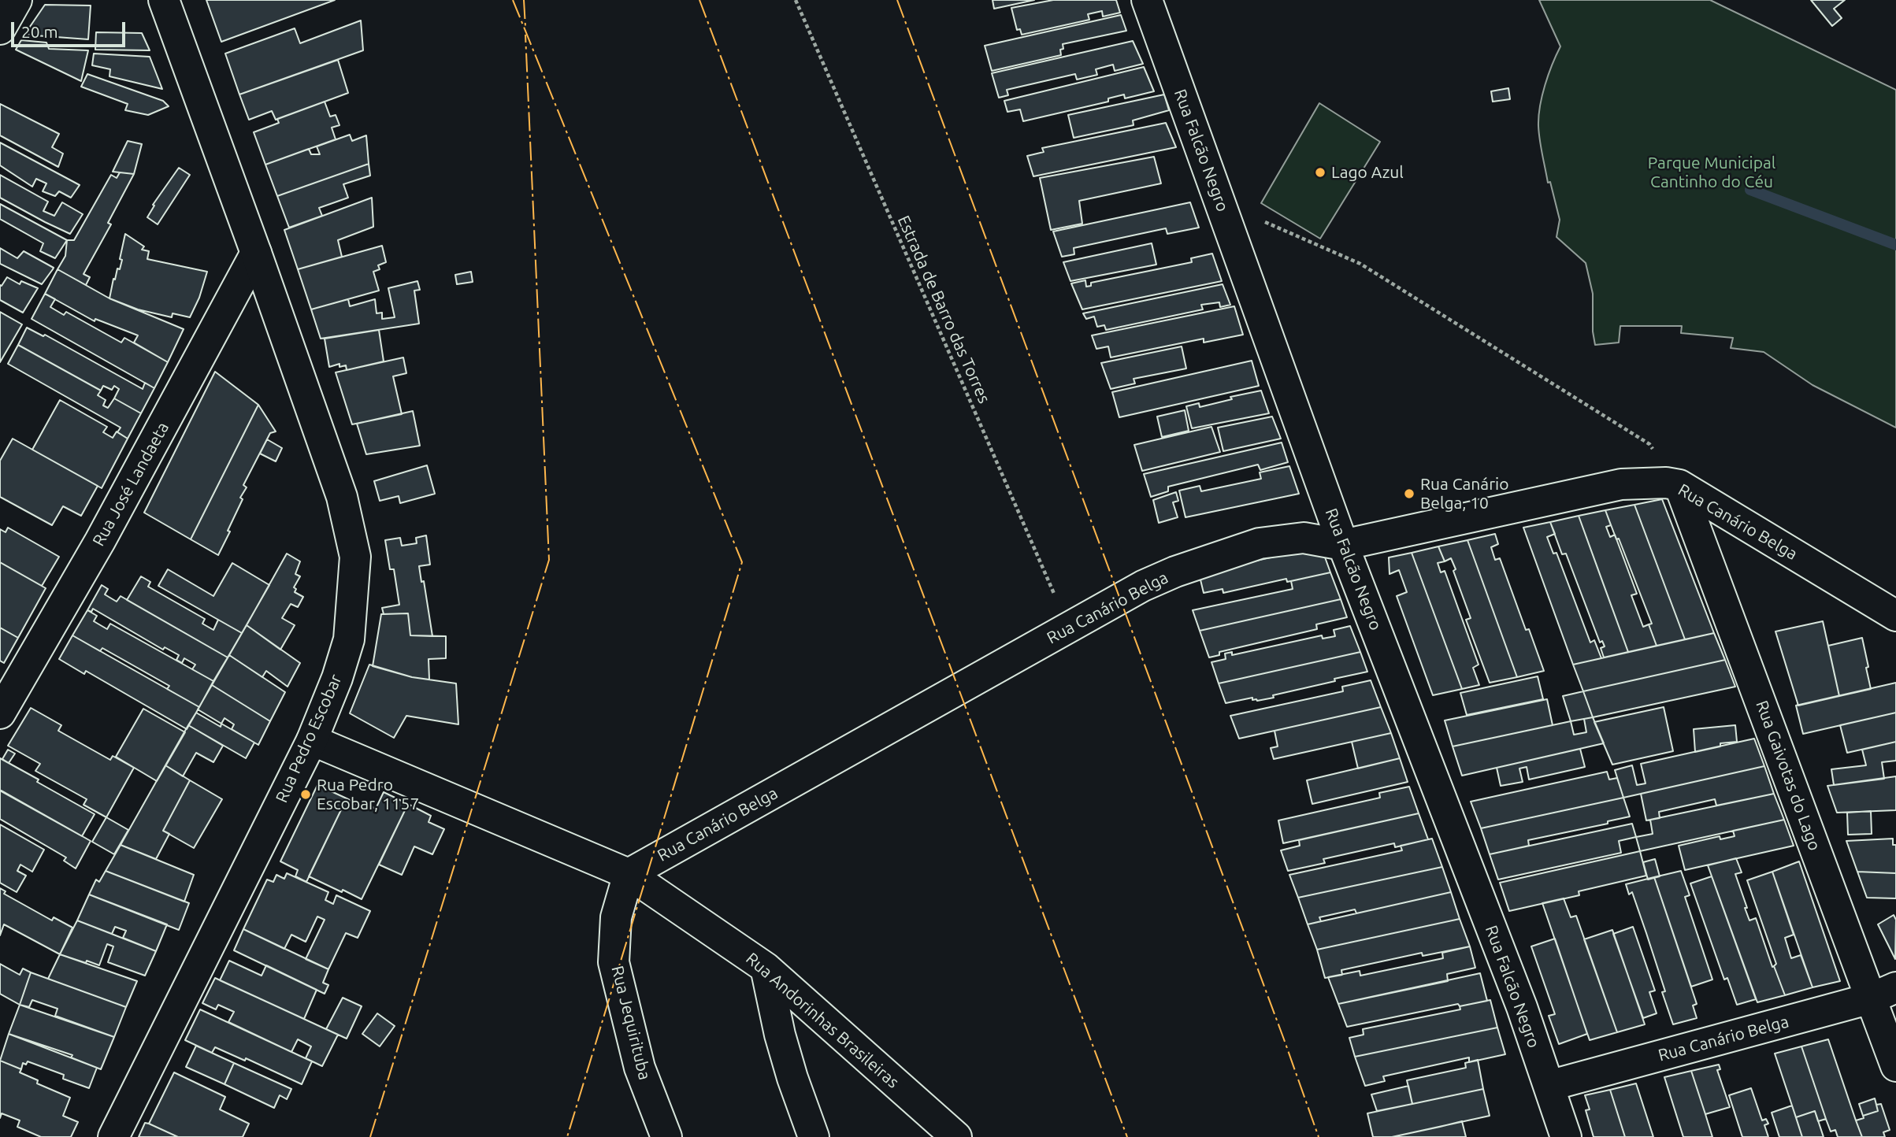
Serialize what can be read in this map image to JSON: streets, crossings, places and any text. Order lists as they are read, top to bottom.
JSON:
{
  "streets": {
    "street": [
      "Rua Falcão Negro",
      "Rua José Landaeta",
      "Rua Canário Belga",
      "Rua Pedro Escobar",
      "Rua Gaivotas do Lago",
      "Rua Andorinhas Brasileiras",
      "Rua Jequirituba"
    ],
    "path": ["Estrada de Barro das Torres"]
  },
  "crossings": [
    ["Rua Falcão Negro", "Rua Canário Belga"],
    ["Estrada de Barro das Torres", "Rua Canário Belga"],
    ["Rua José Landaeta", "Rua Pedro Escobar"],
    ["Rua Canário Belga", "Rua Gaivotas do Lago"],
    ["Rua Canário Belga", "Rua Andorinhas Brasileiras"],
    ["Rua Canário Belga", "Rua Jequirituba"],
    ["Rua Pedro Escobar", "Rua Andorinhas Brasileiras"],
    ["Rua Andorinhas Brasileiras", "Rua Jequirituba"]
  ],
  "parks": ["Parque Municipal Cantinho do Céu"],
  "places": ["Lago Azul", "Rua Canário Belga, 10", "Rua Pedro Escobar, 1157"],
  "scale_bar": "20 m"
}
